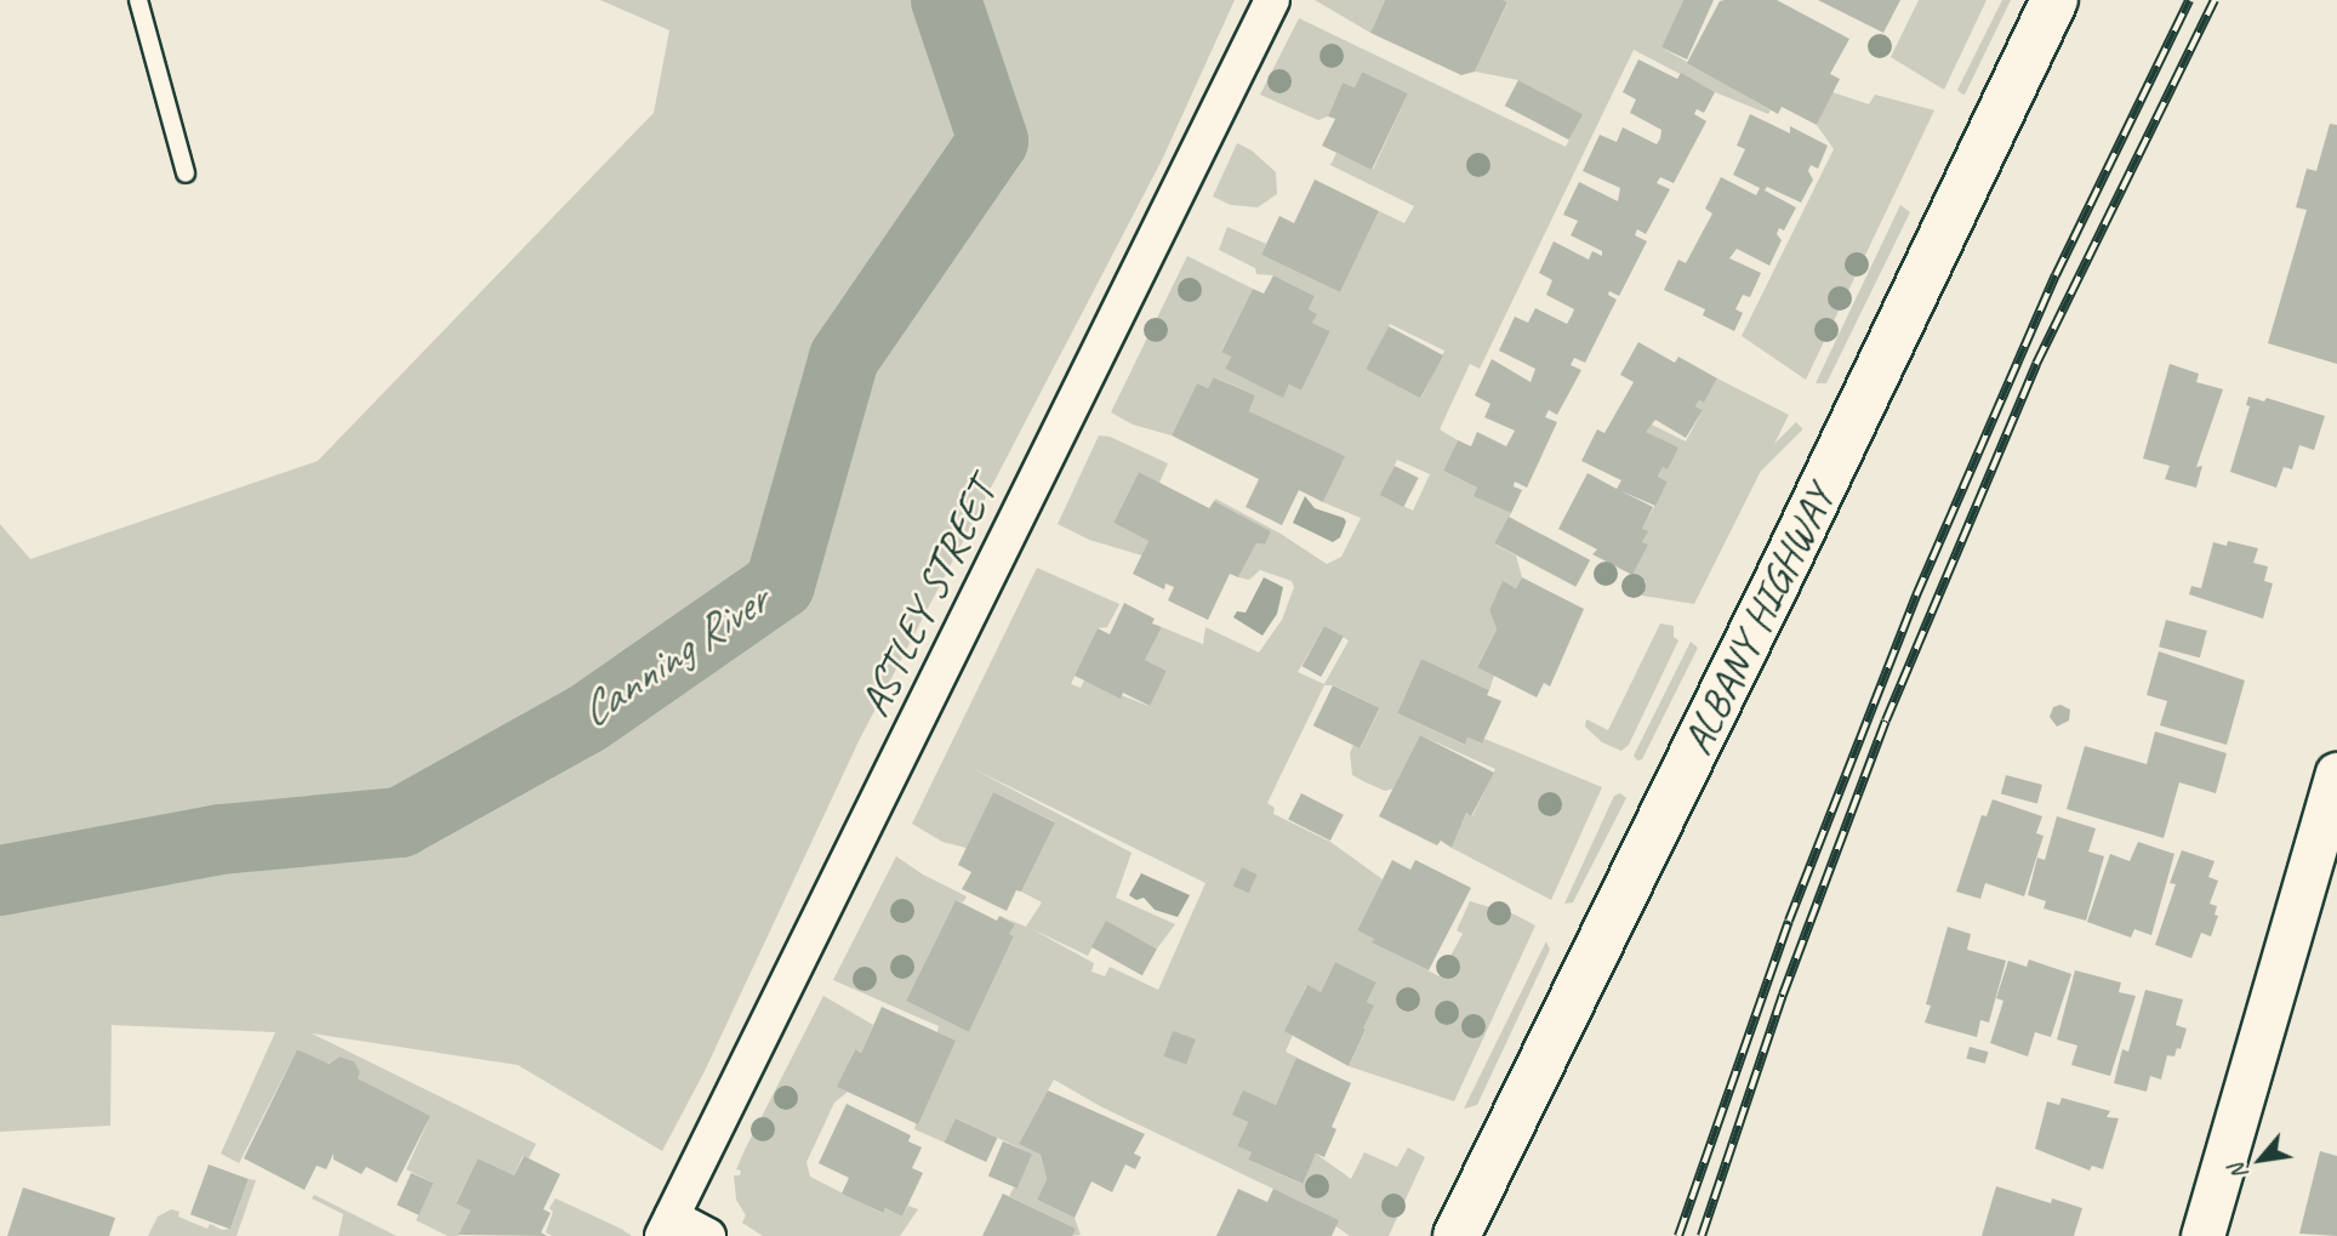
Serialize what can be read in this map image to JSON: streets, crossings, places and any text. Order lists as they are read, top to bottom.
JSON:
{
  "streets": {
    "highway": ["ALBANY HIGHWAY"],
    "street": ["ASTLEY STREET"]
  },
  "water": ["Canning River"],
  "north": "bottom left"
}
